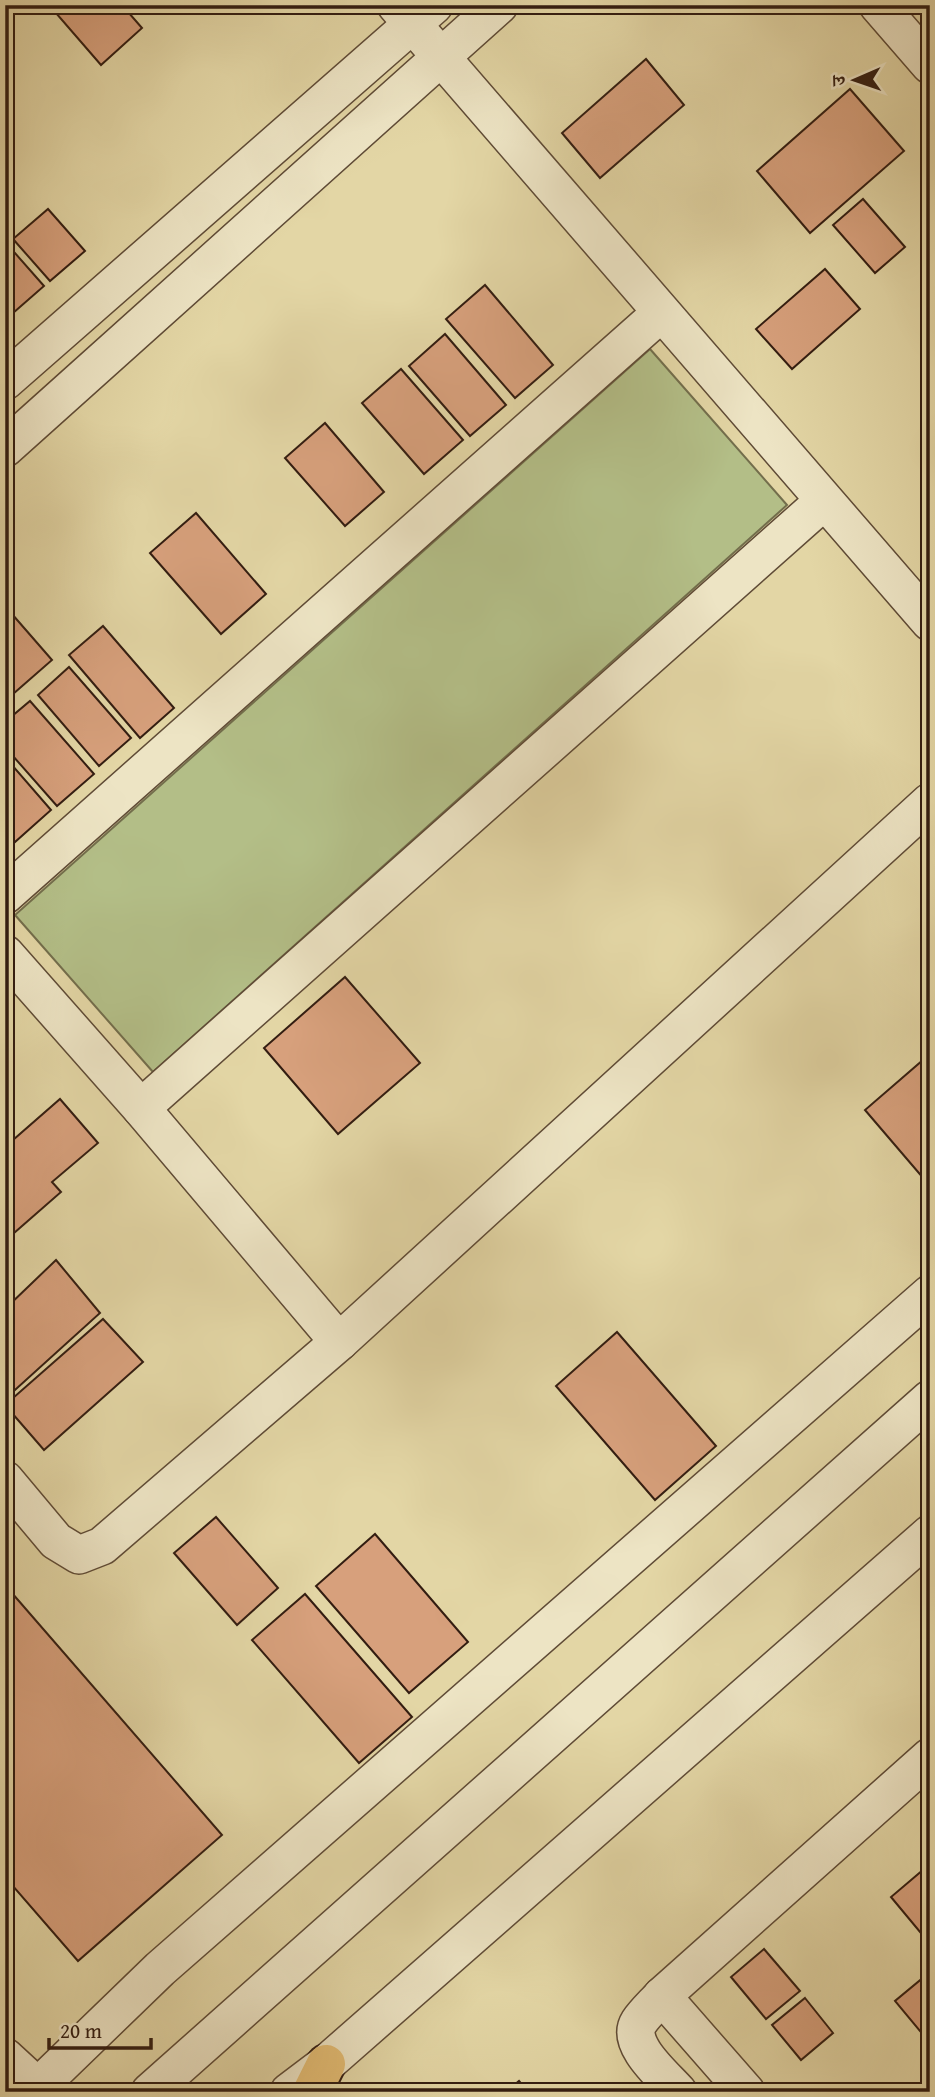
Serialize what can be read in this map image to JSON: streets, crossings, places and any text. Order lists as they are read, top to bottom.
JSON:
{
  "scale_bar": "20 m",
  "north": "left"
}
